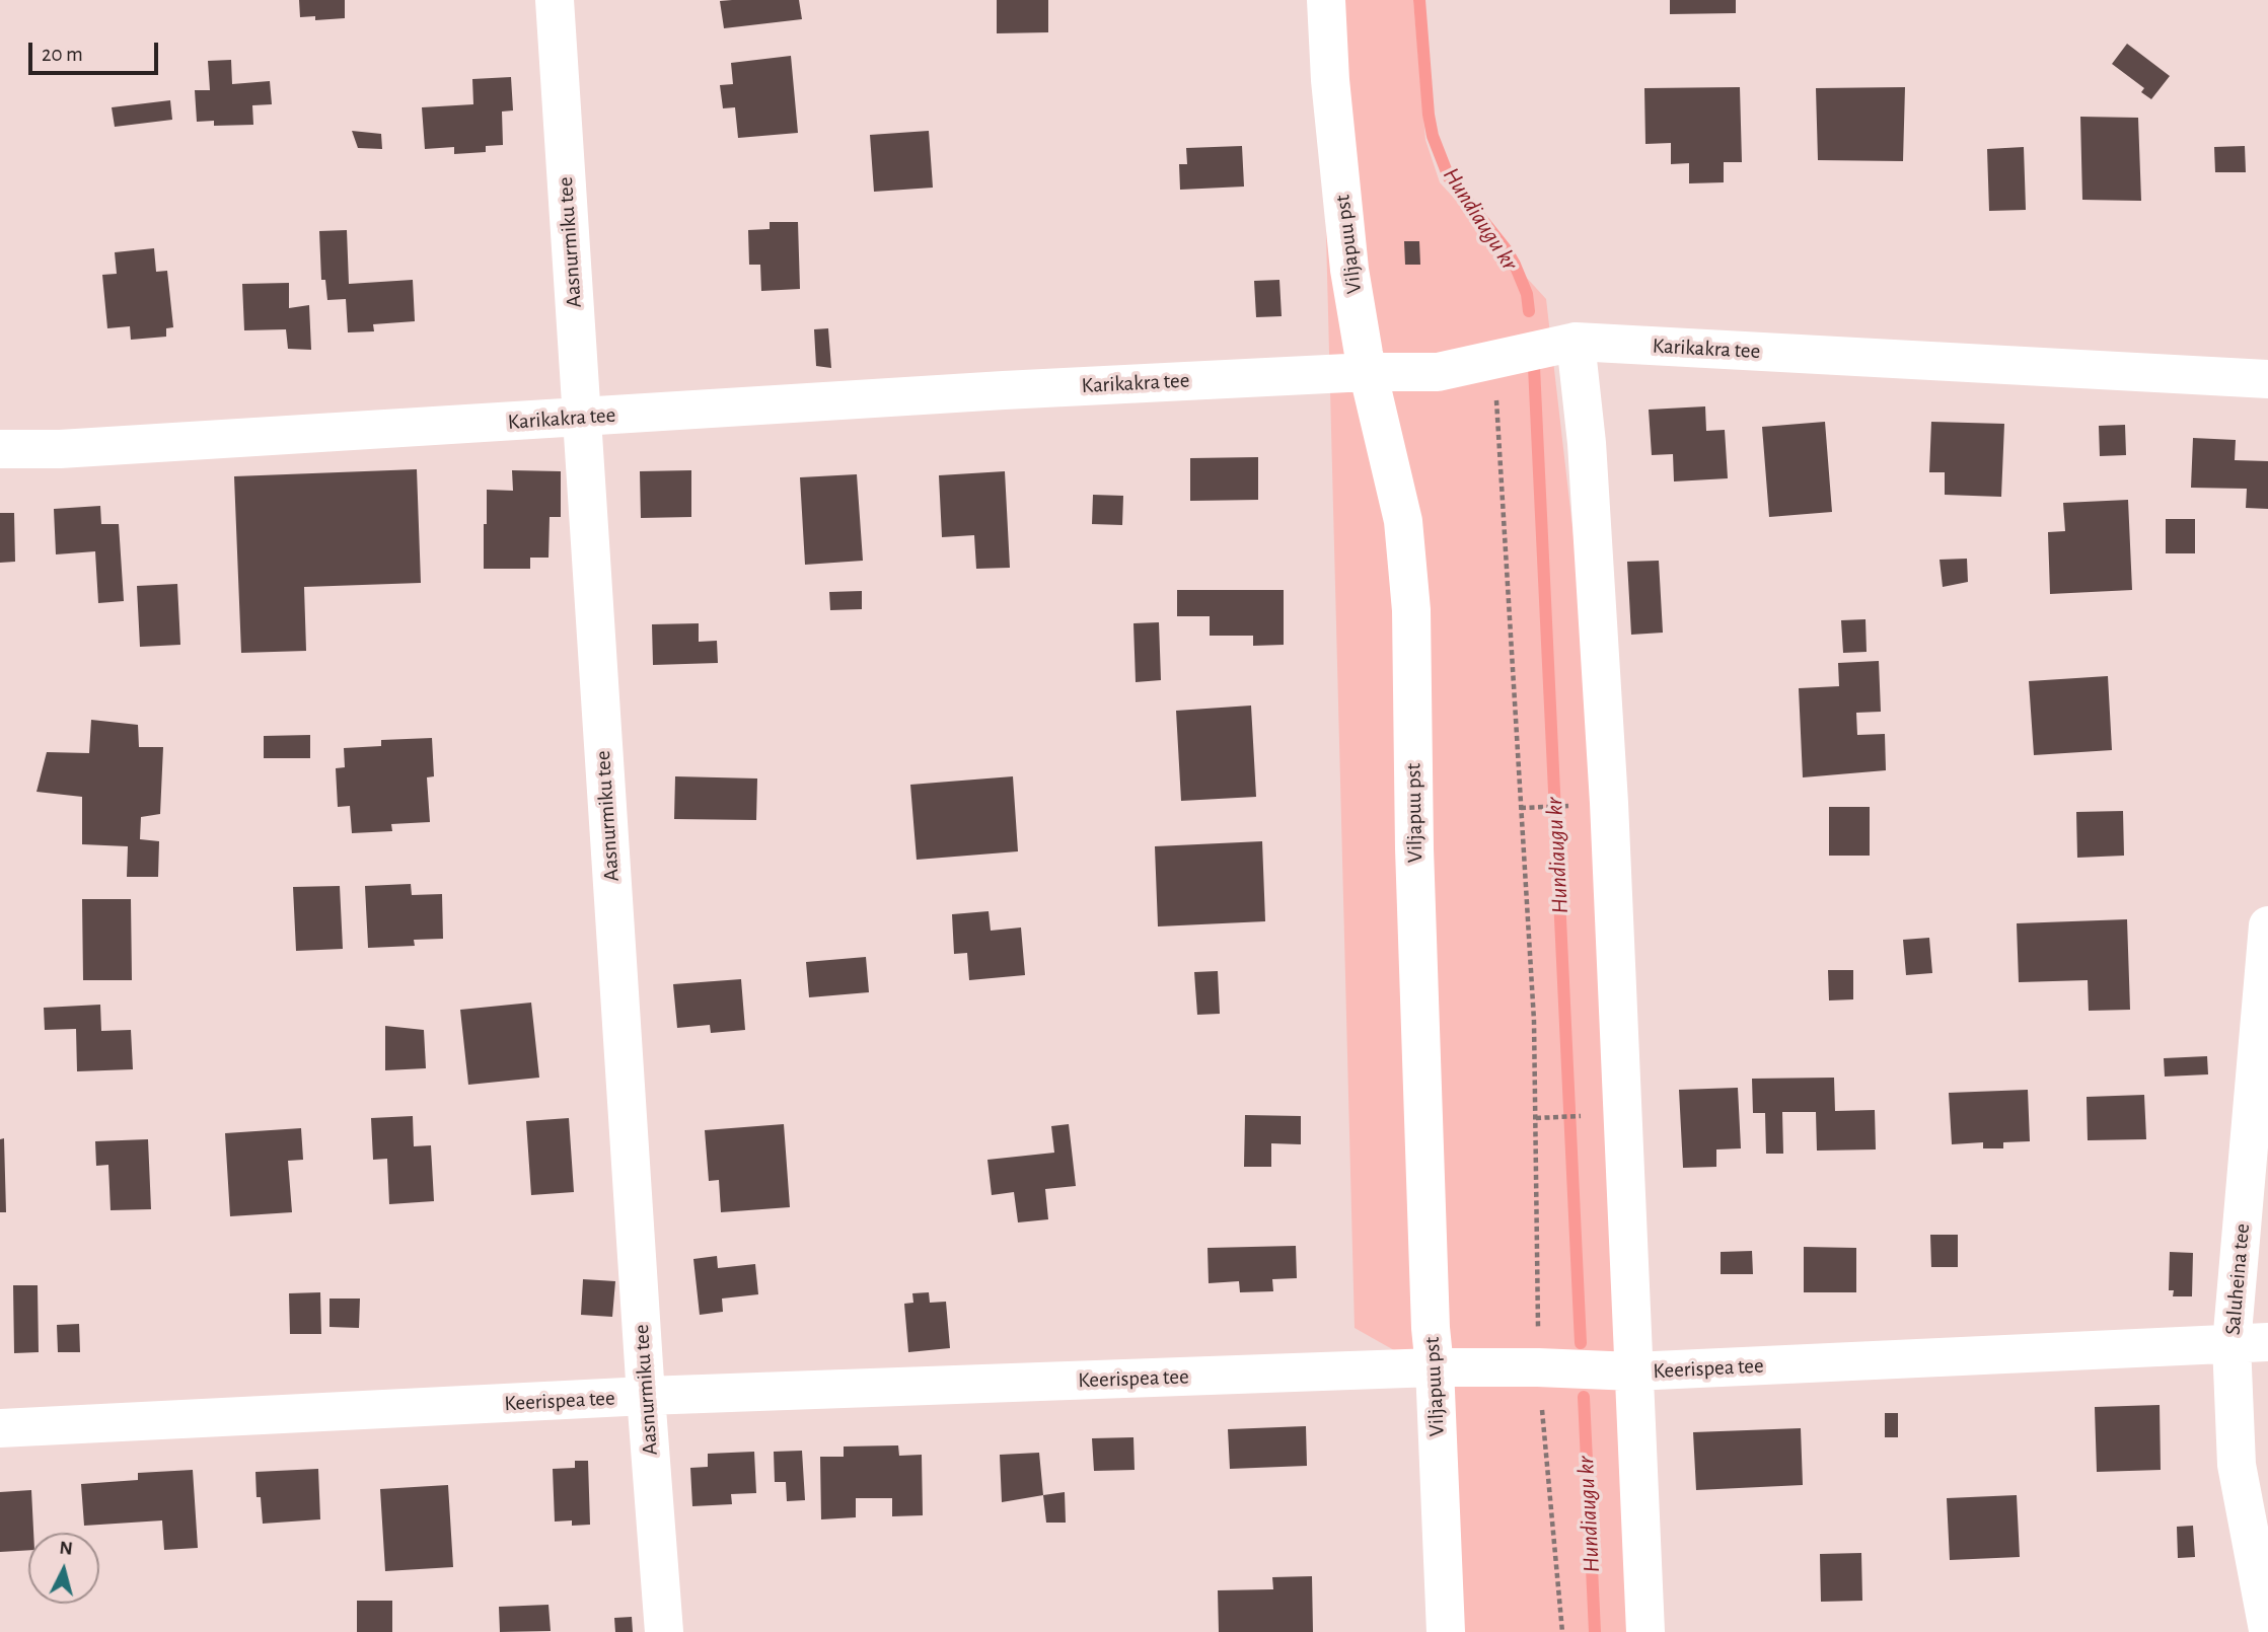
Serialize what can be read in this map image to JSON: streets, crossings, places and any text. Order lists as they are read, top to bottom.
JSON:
{
  "streets": {
    "street": [
      "Aasnurmiku tee",
      "Viljapuu pst",
      "Karikakra tee",
      "Saluheina tee",
      "Keerispea tee"
    ]
  },
  "crossings": [
    ["Aasnurmiku tee", "Karikakra tee"],
    ["Aasnurmiku tee", "Keerispea tee"],
    ["Viljapuu pst", "Karikakra tee"],
    ["Viljapuu pst", "Keerispea tee"],
    ["Saluheina tee", "Keerispea tee"]
  ],
  "water": ["Hundiaugu kr"],
  "scale_bar": "20 m",
  "north": "top"
}
